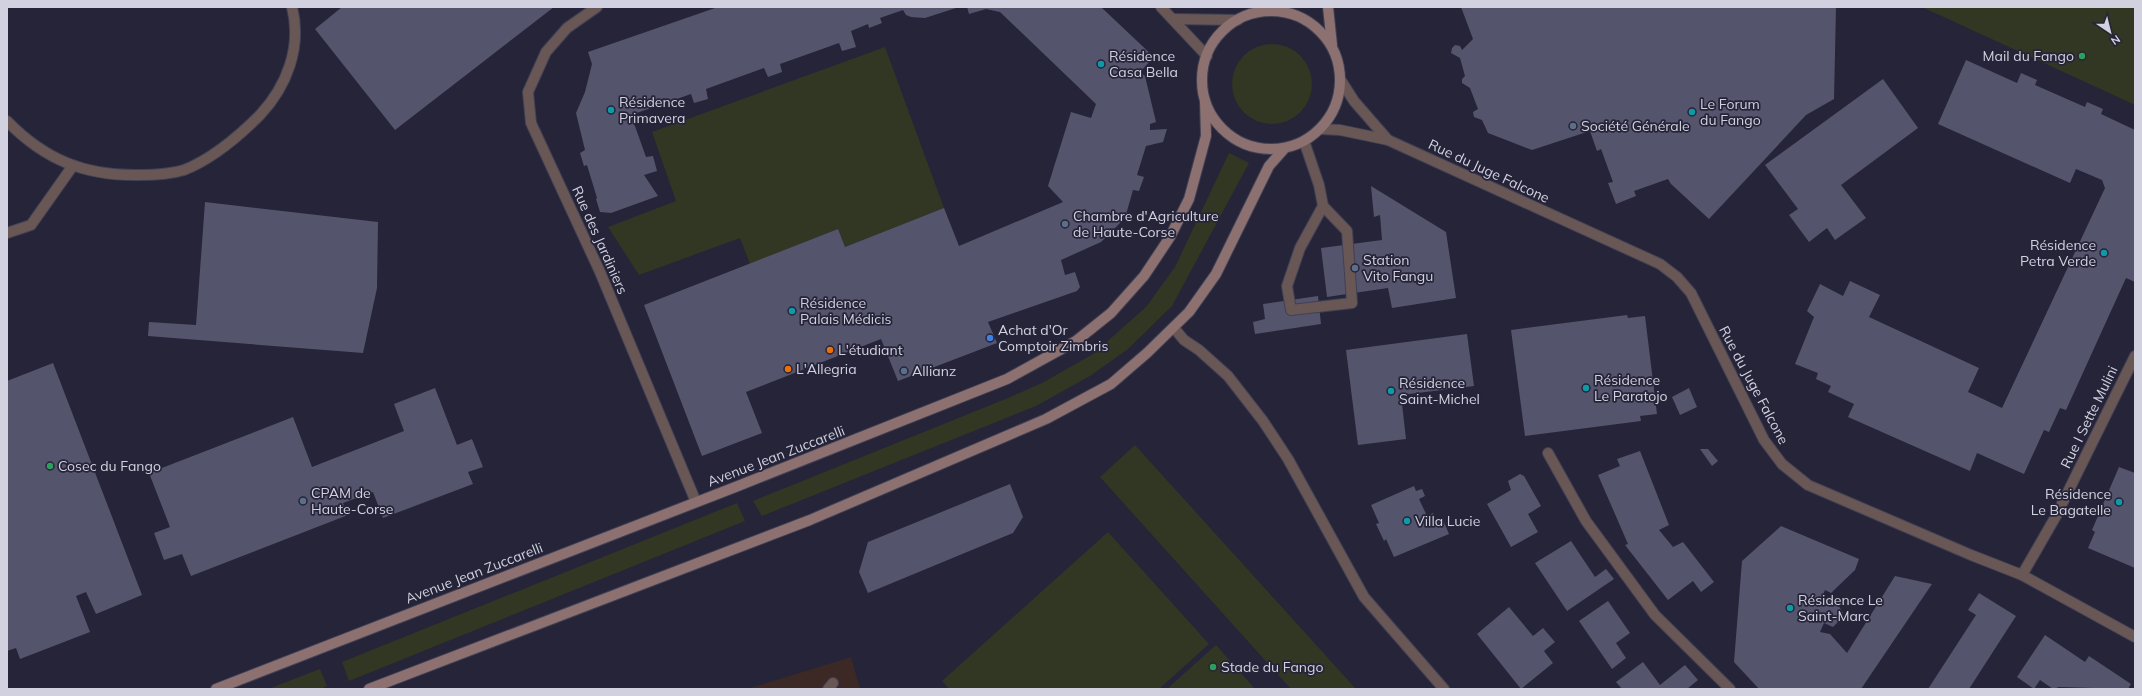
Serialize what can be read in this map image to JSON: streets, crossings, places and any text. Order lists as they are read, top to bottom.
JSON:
{
  "streets": {
    "main road": ["Avenue Jean Zuccarelli"],
    "street": ["Rue du Juge Falcone", "Rue des Jardiniers", "Rue I Sette Mulini"]
  },
  "crossings": [
    ["Rue du Juge Falcone", "Rue I Sette Mulini"],
    ["Rue du Juge Falcone", "Avenue Jean Zuccarelli"],
    ["Rue des Jardiniers", "Avenue Jean Zuccarelli"]
  ],
  "places": [
    "Mail du Fango",
    "Résidence Casa Bella",
    "Résidence Primavera",
    "Le Forum du Fango",
    "Société Générale",
    "Chambre d'Agriculture de Haute-Corse",
    "Résidence Petra Verde",
    "Station Vito Fangu",
    "Résidence Palais Médicis",
    "Achat d'Or Comptoir Zimbris",
    "L'étudiant",
    "L'Allegria",
    "Allianz",
    "Résidence Le Paratojo",
    "Résidence Saint-Michel",
    "Cosec du Fango",
    "CPAM de Haute-Corse",
    "Résidence Le Bagatelle",
    "Villa Lucie",
    "Résidence Le Saint-Marc",
    "Stade du Fango"
  ],
  "north": "bottom right"
}
